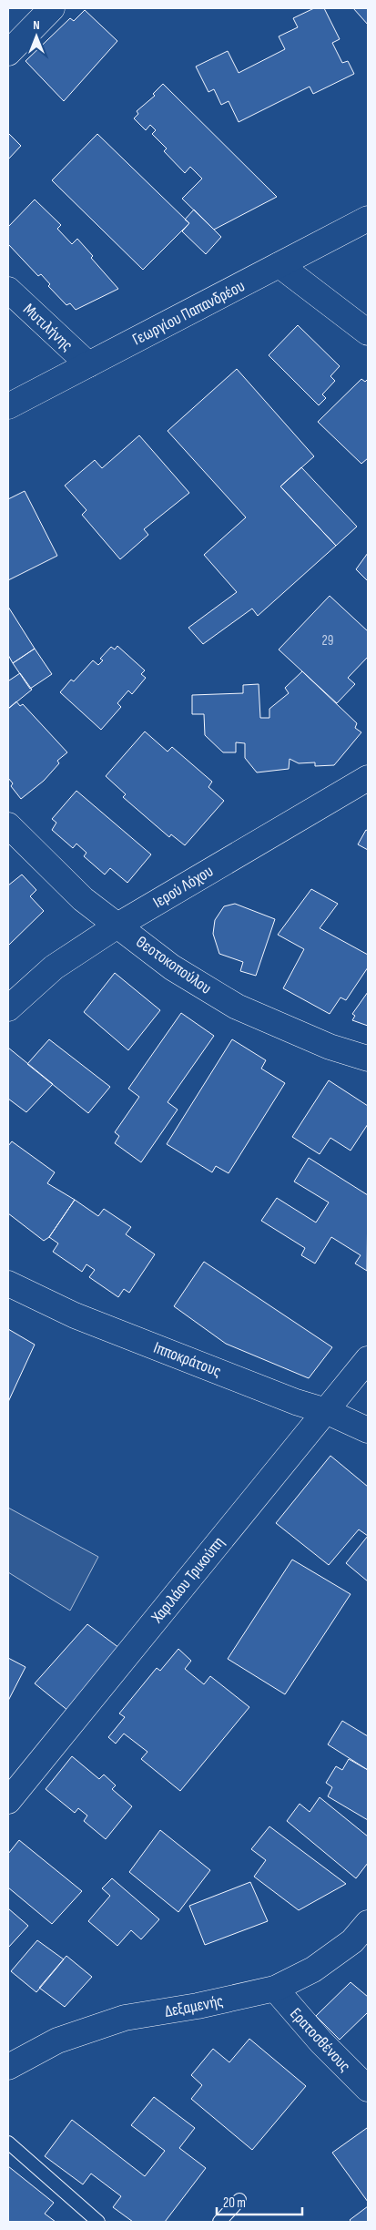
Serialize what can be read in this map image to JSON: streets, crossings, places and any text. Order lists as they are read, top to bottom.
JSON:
{
  "streets": {
    "street": [
      "Γεωργίου Παπανδρέου",
      "Μυτιλήνης",
      "Ιερού Λόχου",
      "Θεοτοκοπούλου",
      "Ιπποκράτους",
      "Χαριλάου Τρικούπη",
      "Δεξαμενής",
      "Ερατοσθένους"
    ]
  },
  "crossings": [
    ["Γεωργίου Παπανδρέου", "Μυτιλήνης"],
    ["Ιερού Λόχου", "Θεοτοκοπούλου"],
    ["Ιπποκράτους", "Χαριλάου Τρικούπη"],
    ["Δεξαμενής", "Ερατοσθένους"]
  ],
  "house_numbers": ["29"],
  "scale_bar": "20 m",
  "north": "top"
}
